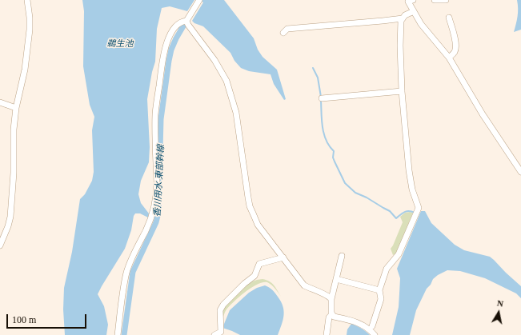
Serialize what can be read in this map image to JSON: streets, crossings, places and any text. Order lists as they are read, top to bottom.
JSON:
{
  "water": ["鵜生池", "香川用水 東部幹線"],
  "scale_bar": "100 m",
  "north": "top"
}
